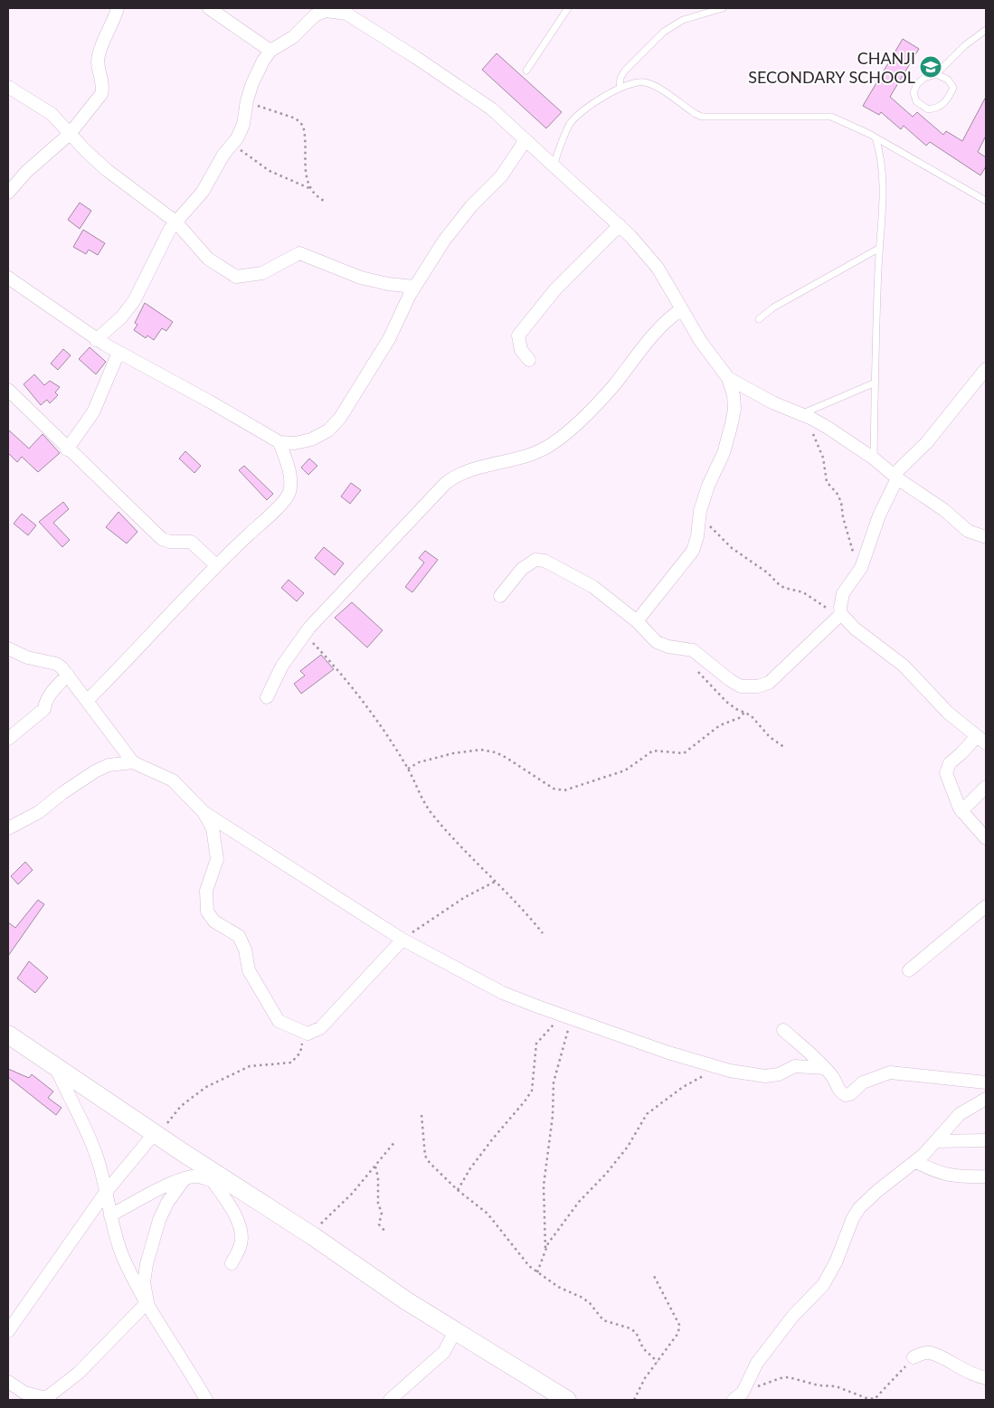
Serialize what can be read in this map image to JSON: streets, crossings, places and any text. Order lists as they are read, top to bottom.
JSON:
{
  "places": {
    "school or university": ["CHANJI SECONDARY SCHOOL"]
  }
}
